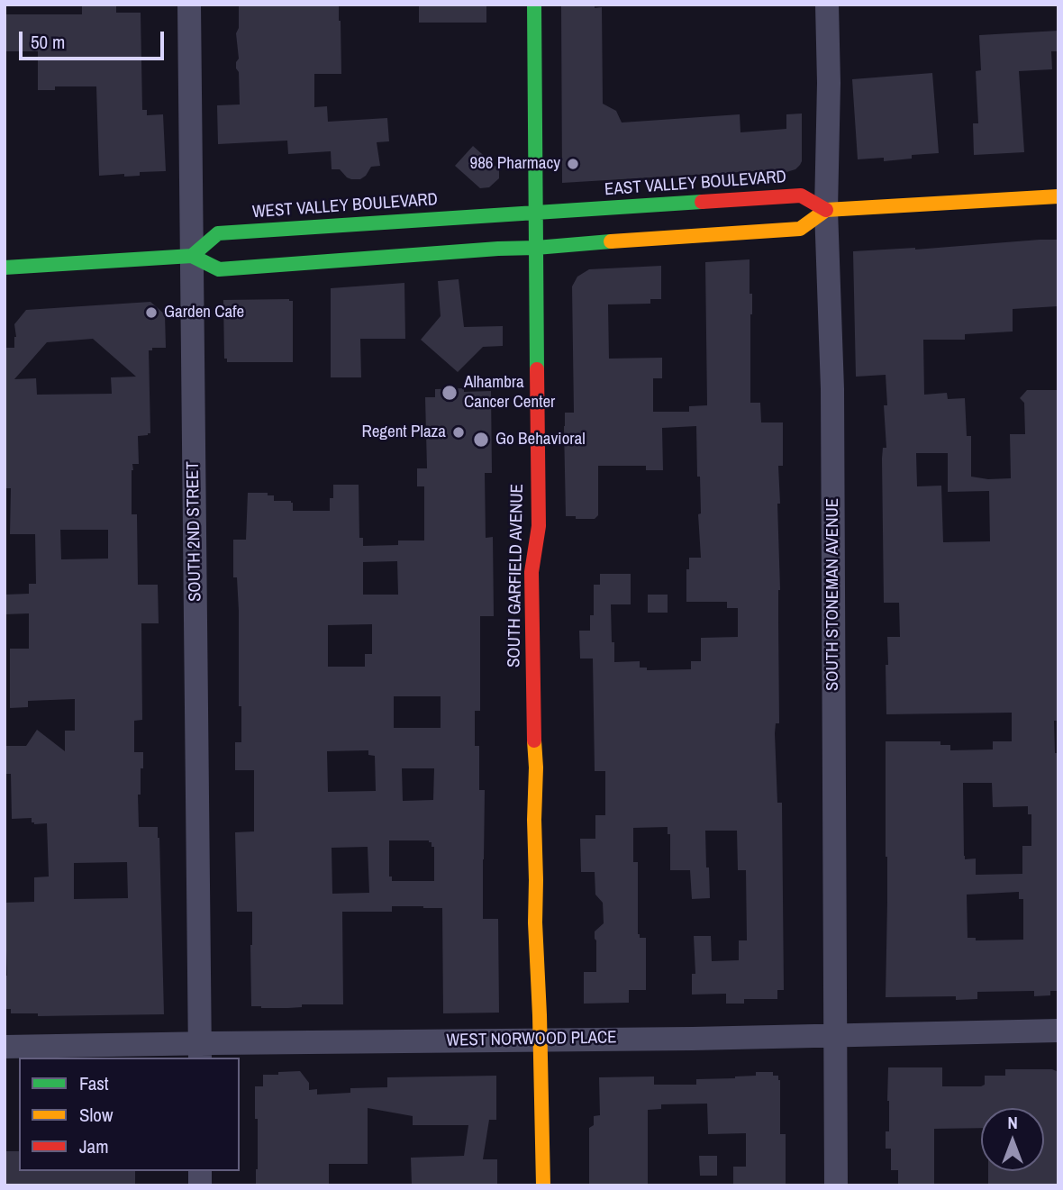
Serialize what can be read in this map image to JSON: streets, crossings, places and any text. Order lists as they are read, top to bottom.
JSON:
{
  "streets": {
    "main road": ["EAST VALLEY BOULEVARD", "WEST VALLEY BOULEVARD", "SOUTH GARFIELD AVENUE"],
    "street": ["SOUTH 2ND STREET", "SOUTH STONEMAN AVENUE", "WEST NORWOOD PLACE"]
  },
  "crossings": [
    ["EAST VALLEY BOULEVARD", "WEST VALLEY BOULEVARD"],
    ["EAST VALLEY BOULEVARD", "SOUTH GARFIELD AVENUE"],
    ["EAST VALLEY BOULEVARD", "SOUTH STONEMAN AVENUE"],
    ["WEST VALLEY BOULEVARD", "SOUTH 2ND STREET"],
    ["WEST VALLEY BOULEVARD", "SOUTH GARFIELD AVENUE"],
    ["SOUTH 2ND STREET", "WEST NORWOOD PLACE"],
    ["SOUTH GARFIELD AVENUE", "WEST NORWOOD PLACE"],
    ["SOUTH STONEMAN AVENUE", "WEST NORWOOD PLACE"]
  ],
  "places": [
    "986 Pharmacy",
    "Garden Cafe",
    "Alhambra Cancer Center",
    "Regent Plaza",
    "Go Behavioral"
  ],
  "legend": ["Fast", "Slow", "Jam"],
  "scale_bar": "50 m",
  "north": "top"
}
